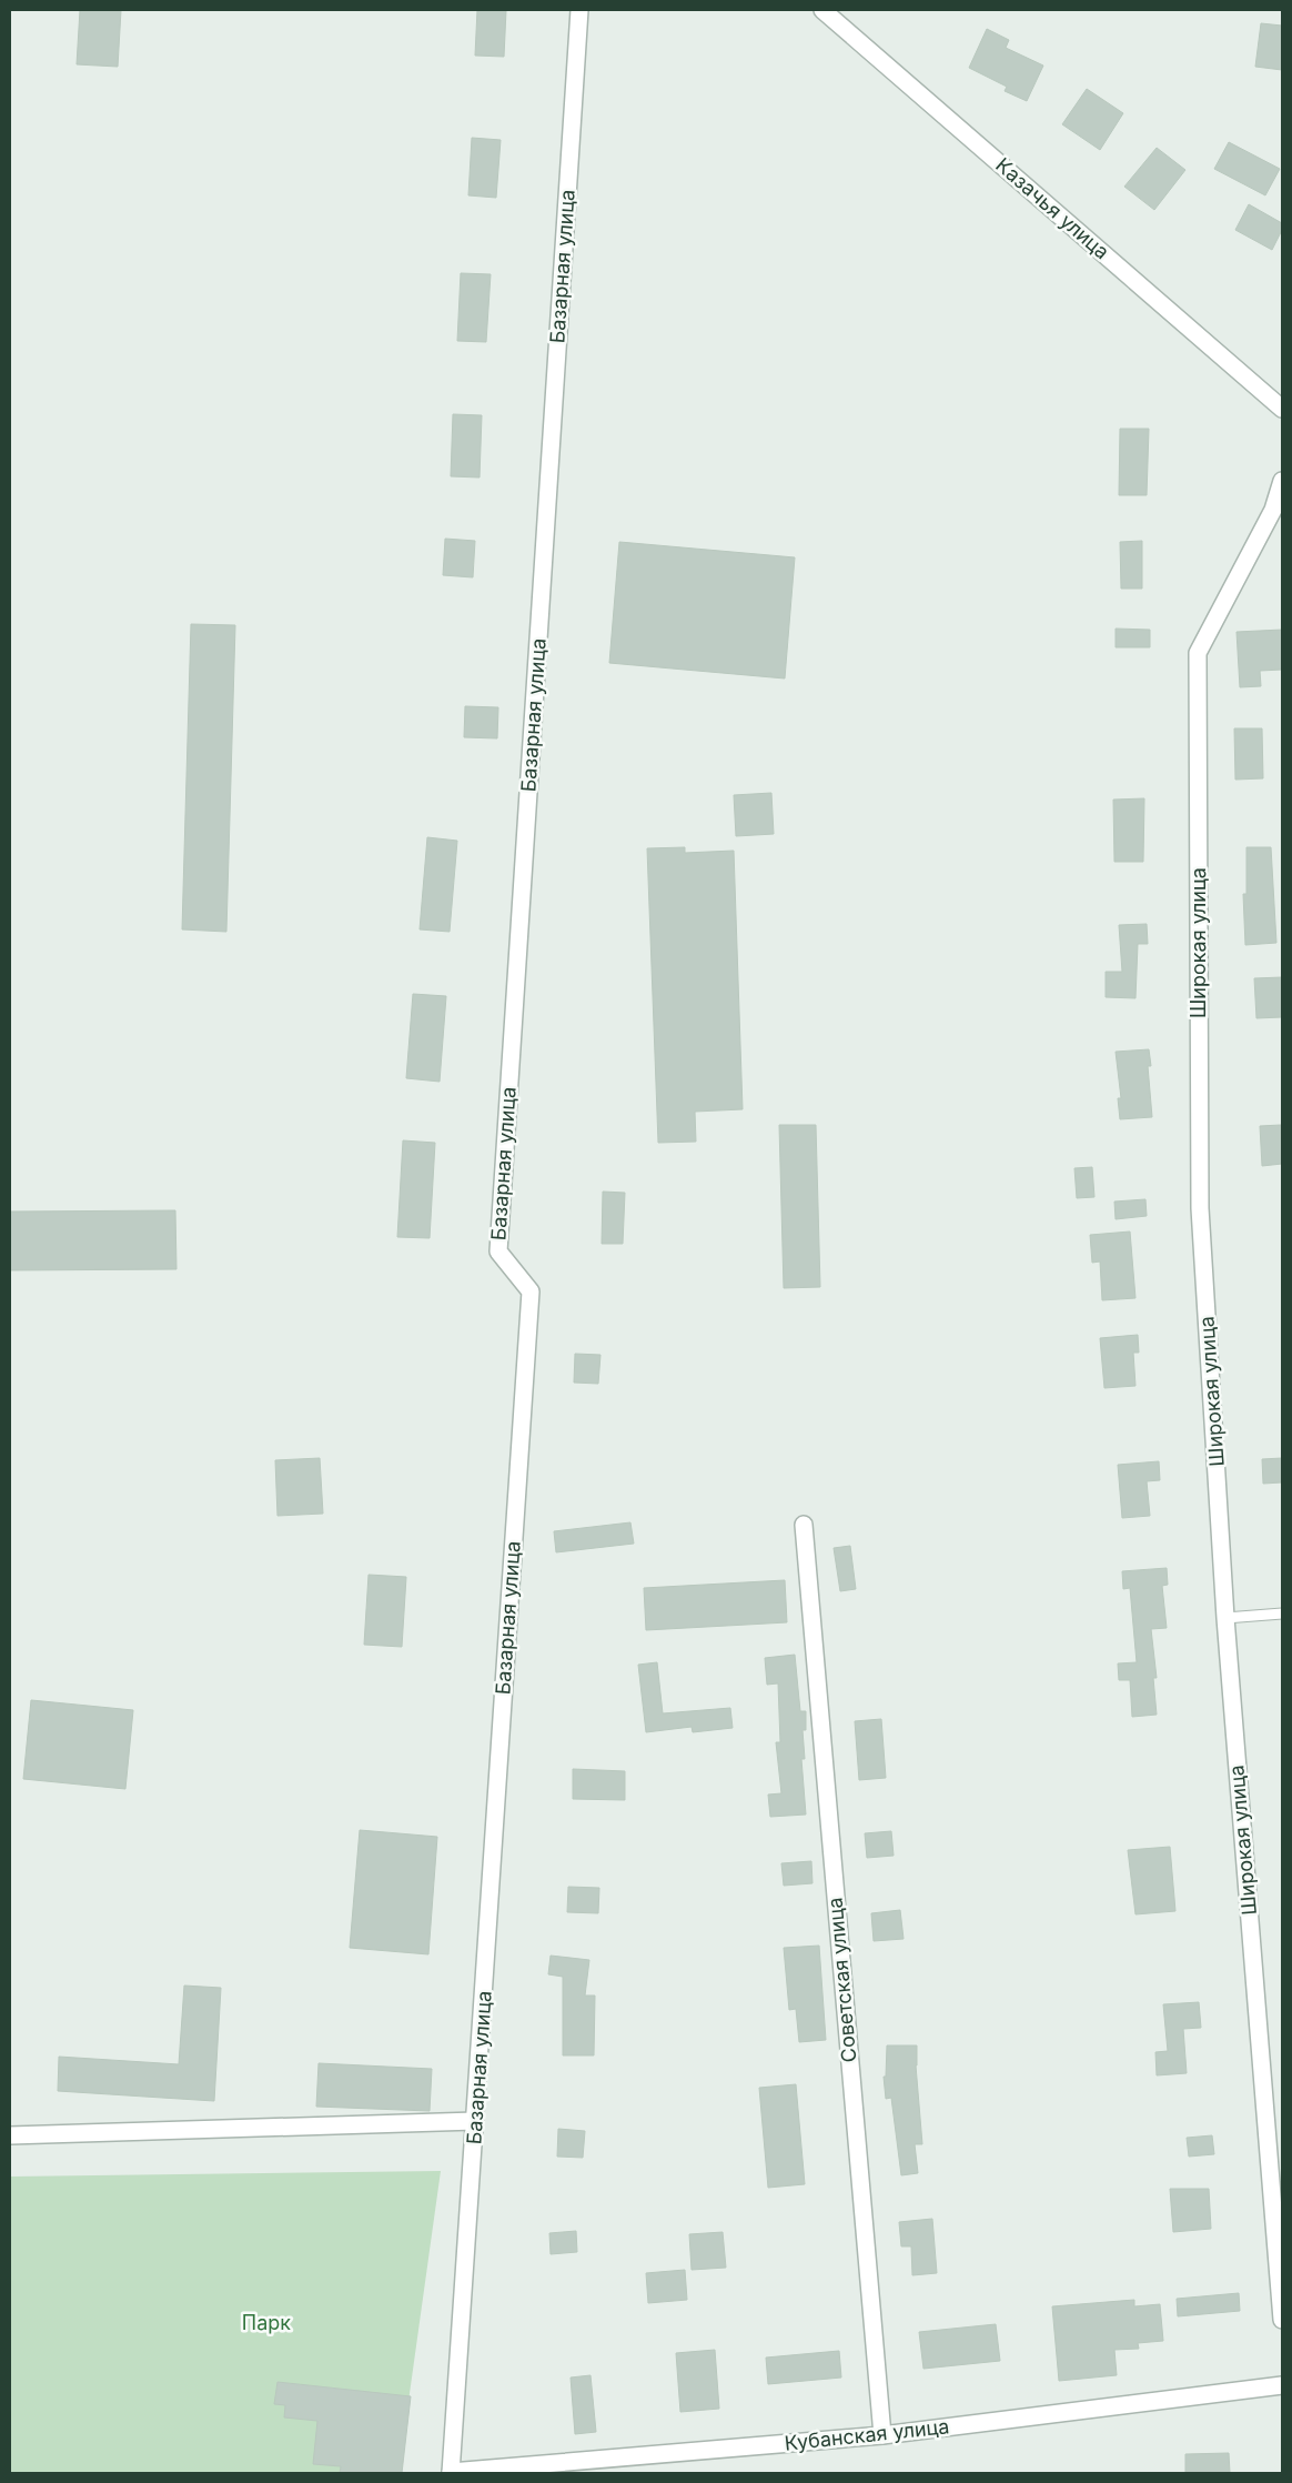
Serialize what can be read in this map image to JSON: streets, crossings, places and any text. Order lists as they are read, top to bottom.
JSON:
{
  "streets": {
    "street": [
      "Казачья улица",
      "Базарная улица",
      "Широкая улица",
      "Советская улица",
      "Кубанская улица"
    ]
  },
  "crossings": [
    ["Базарная улица", "Кубанская улица"],
    ["Советская улица", "Кубанская улица"]
  ],
  "parks": ["Парк"]
}
